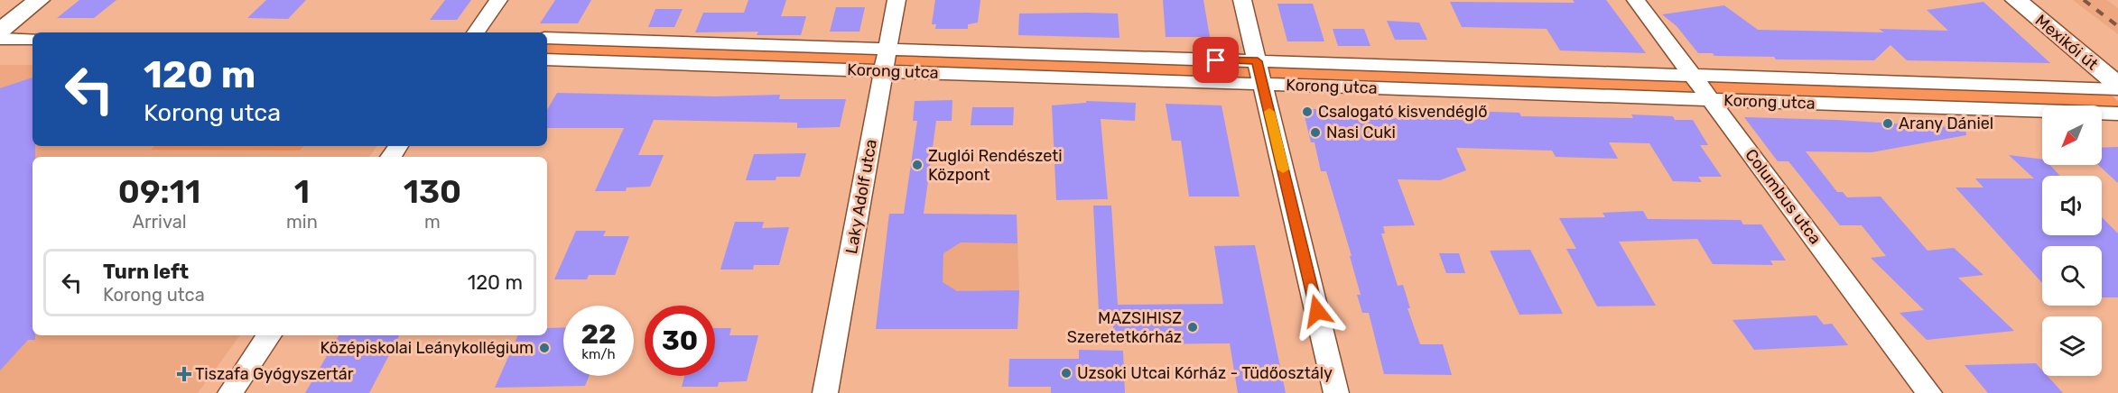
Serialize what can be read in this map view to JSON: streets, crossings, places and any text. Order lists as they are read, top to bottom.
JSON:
{
  "streets": {
    "street": [
      "Mexikói út",
      "Korong utca",
      "Laky Adolf utca",
      "Columbus utca"
    ]
  },
  "crossings": [
    ["Korong utca", "Laky Adolf utca"],
    ["Korong utca", "Columbus utca"]
  ],
  "places": {
    "other": [
      "Csalogató kisvendéglő",
      "Arany Dániel",
      "Nasi Cuki",
      "Zuglói Rendészeti Központ",
      "MAZSIHISZ Szeretetkórház",
      "Középiskolai Leánykollégium",
      "Uzsoki Utcai Kórház - Tüdőosztály"
    ],
    "health": ["Tiszafa Gyógyszertár"]
  },
  "north": "bottom left",
  "page": {
    "turn": ["120 m", "Korong utca"],
    "eta": [
      "09:11",
      "Arrival",
      "1",
      "min",
      "130",
      "m"
    ],
    "list": [
      {
        "name": "Turn left",
        "note": "Korong utca",
        "value": "120 m"
      }
    ],
    "speed": "22 km/h",
    "limit": "30"
  }
}
